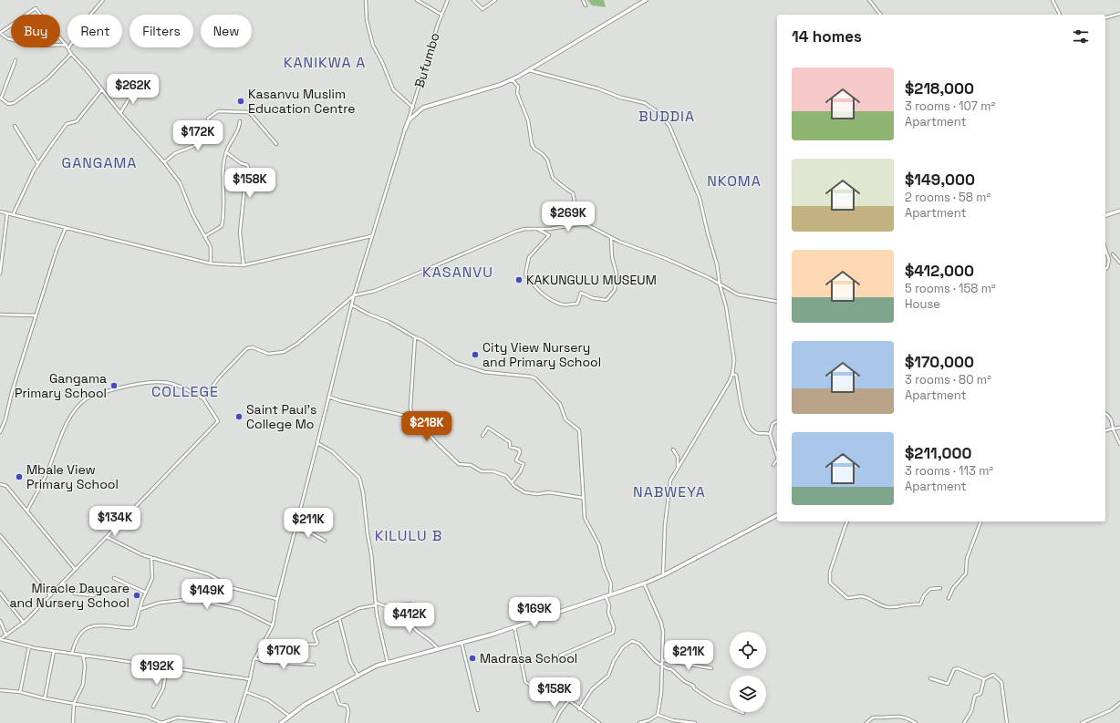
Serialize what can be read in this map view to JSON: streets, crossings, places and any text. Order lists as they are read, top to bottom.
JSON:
{
  "streets": {
    "street": ["Bufumbo"]
  },
  "districts": [
    "KANIKWA A",
    "BUDDIA",
    "GANGAMA",
    "NKOMA",
    "KASANVU",
    "COLLEGE",
    "NABWEYA",
    "KILULU B"
  ],
  "places": [
    "Kasanvu Muslim Education Centre",
    "KAKUNGULU MUSEUM",
    "City View Nursery and Primary School",
    "Gangama Primary School",
    "Saint Paul's College Mo",
    "Mbale View Primary School",
    "Miracle Daycare and Nursery School",
    "Madrasa School"
  ],
  "page": {
    "chip": [
      "Buy",
      "Rent",
      "Filters",
      "New"
    ],
    "heading": "14 homes",
    "list": [
      {
        "name": "$218,000",
        "note": "3 rooms · 107 m² · Apartment"
      },
      {
        "name": "$149,000",
        "note": "2 rooms · 58 m² · Apartment"
      },
      {
        "name": "$412,000",
        "note": "5 rooms · 158 m² · House"
      },
      {
        "name": "$170,000",
        "note": "3 rooms · 80 m² · Apartment"
      },
      {
        "name": "$211,000",
        "note": "3 rooms · 113 m² · Apartment"
      }
    ],
    "price": [
      "$262K",
      "$172K",
      "$158K",
      "$269K",
      "$218K",
      "$134K",
      "$211K",
      "$149K",
      "$169K",
      "$412K",
      "$170K",
      "$211K",
      "$192K",
      "$158K"
    ]
  }
}
